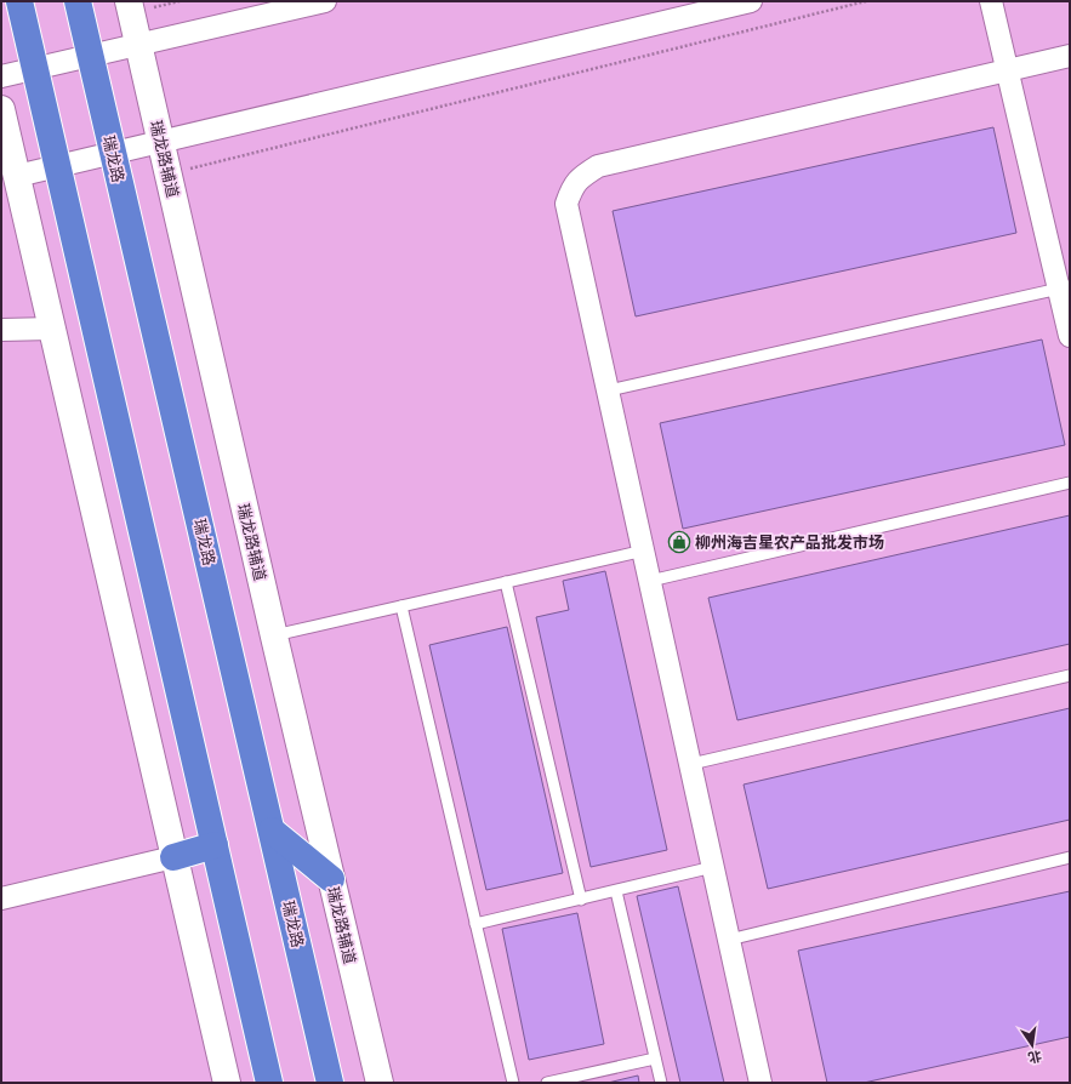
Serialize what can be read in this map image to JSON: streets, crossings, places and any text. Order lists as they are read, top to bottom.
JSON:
{
  "streets": {
    "highway": ["瑞龙路"],
    "main road": ["瑞龙路辅道"]
  },
  "places": {
    "shop": ["柳州海吉星农产品批发市场"]
  },
  "north": "bottom"
}
